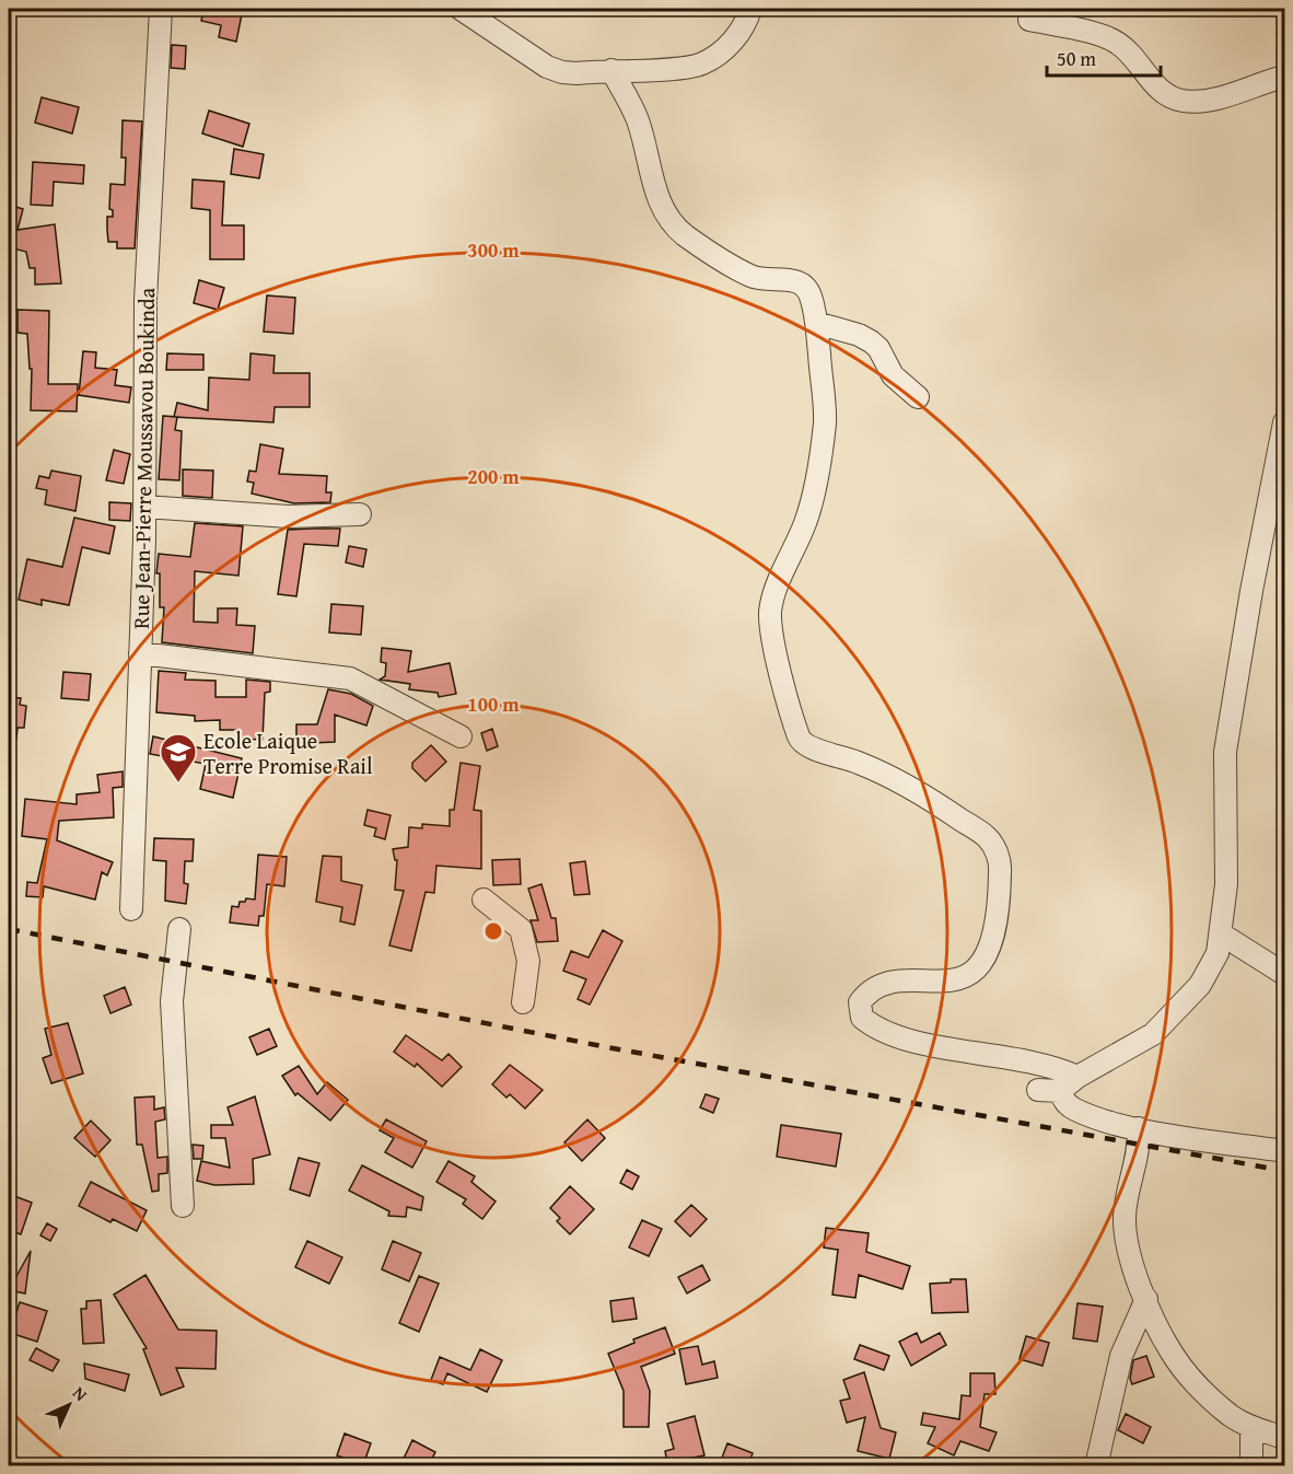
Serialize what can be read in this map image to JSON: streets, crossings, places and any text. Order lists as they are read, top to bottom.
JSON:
{
  "streets": {
    "street": ["Rue Jean-Pierre Moussavou Boukinda"]
  },
  "places": {
    "school or university": ["Ecole Laique Terre Promise Rail"]
  },
  "scale_bar": "50 m",
  "north": "top right",
  "rings": ["300 m", "200 m", "100 m"]
}
